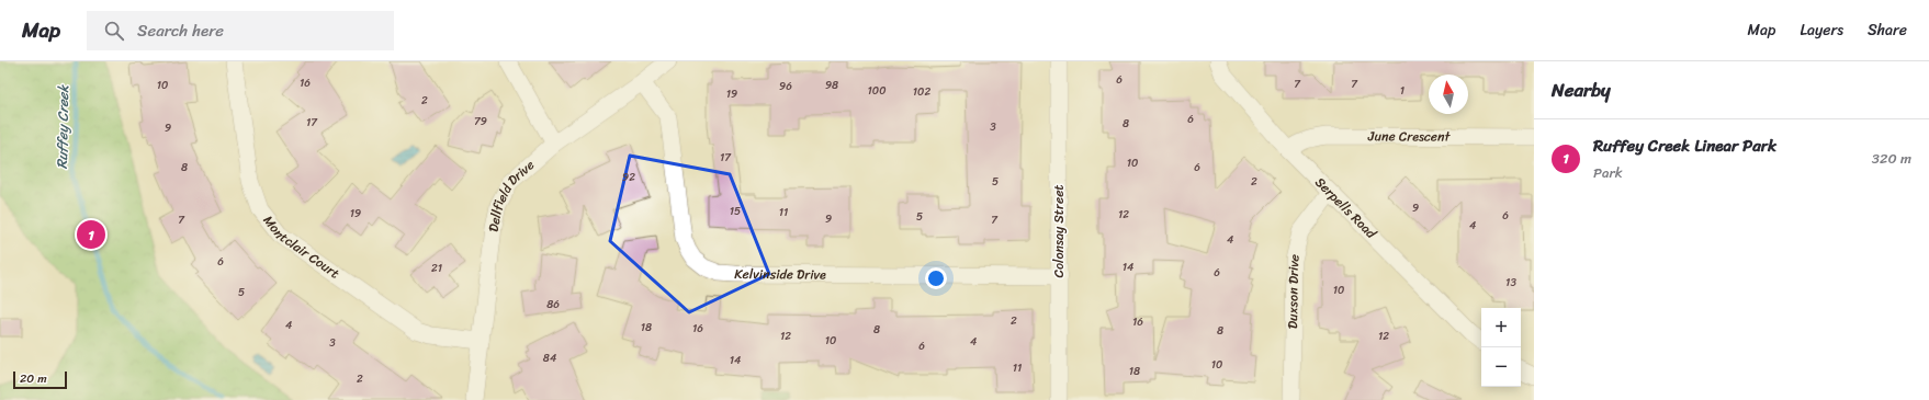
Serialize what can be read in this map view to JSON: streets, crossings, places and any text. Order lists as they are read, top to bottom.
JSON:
{
  "streets": {
    "street": [
      "June Crescent",
      "Dellfield Drive",
      "Serpells Road",
      "Colonsay Street",
      "Montclair Court",
      "Kelvinside Drive",
      "Duxson Drive"
    ]
  },
  "crossings": [
    ["June Crescent", "Serpells Road"],
    ["Dellfield Drive", "Montclair Court"],
    ["Dellfield Drive", "Kelvinside Drive"],
    ["Serpells Road", "Duxson Drive"],
    ["Colonsay Street", "Kelvinside Drive"]
  ],
  "water": ["Ruffey Creek"],
  "house_numbers": [
    "6",
    "16",
    "7",
    "7",
    "10",
    "98",
    "96",
    "100",
    "1",
    "102",
    "19",
    "2",
    "6",
    "79",
    "17",
    "8",
    "3",
    "9",
    "17",
    "10",
    "8",
    "6",
    "92",
    "5",
    "2",
    "9",
    "15",
    "11",
    "19",
    "12",
    "6",
    "5",
    "9",
    "7",
    "7",
    "4",
    "4",
    "6",
    "14",
    "21",
    "6",
    "13",
    "10",
    "5",
    "86",
    "2",
    "16",
    "4",
    "18",
    "16",
    "8",
    "8",
    "12",
    "12",
    "10",
    "4",
    "3",
    "6",
    "84",
    "14",
    "10",
    "11",
    "18",
    "2"
  ],
  "scale_bar": "20 m",
  "north": "top",
  "page": {
    "header": "Map",
    "search": "Search here",
    "nav": ["Map", "Layers", "Share"],
    "heading": "Nearby",
    "list": [
      {
        "mark": "1",
        "name": "Ruffey Creek Linear Park",
        "note": "Park",
        "value": "320 m"
      }
    ],
    "pins": "1",
    "map_buttons": ["+", "−"],
    "scale": "20 m"
  }
}
